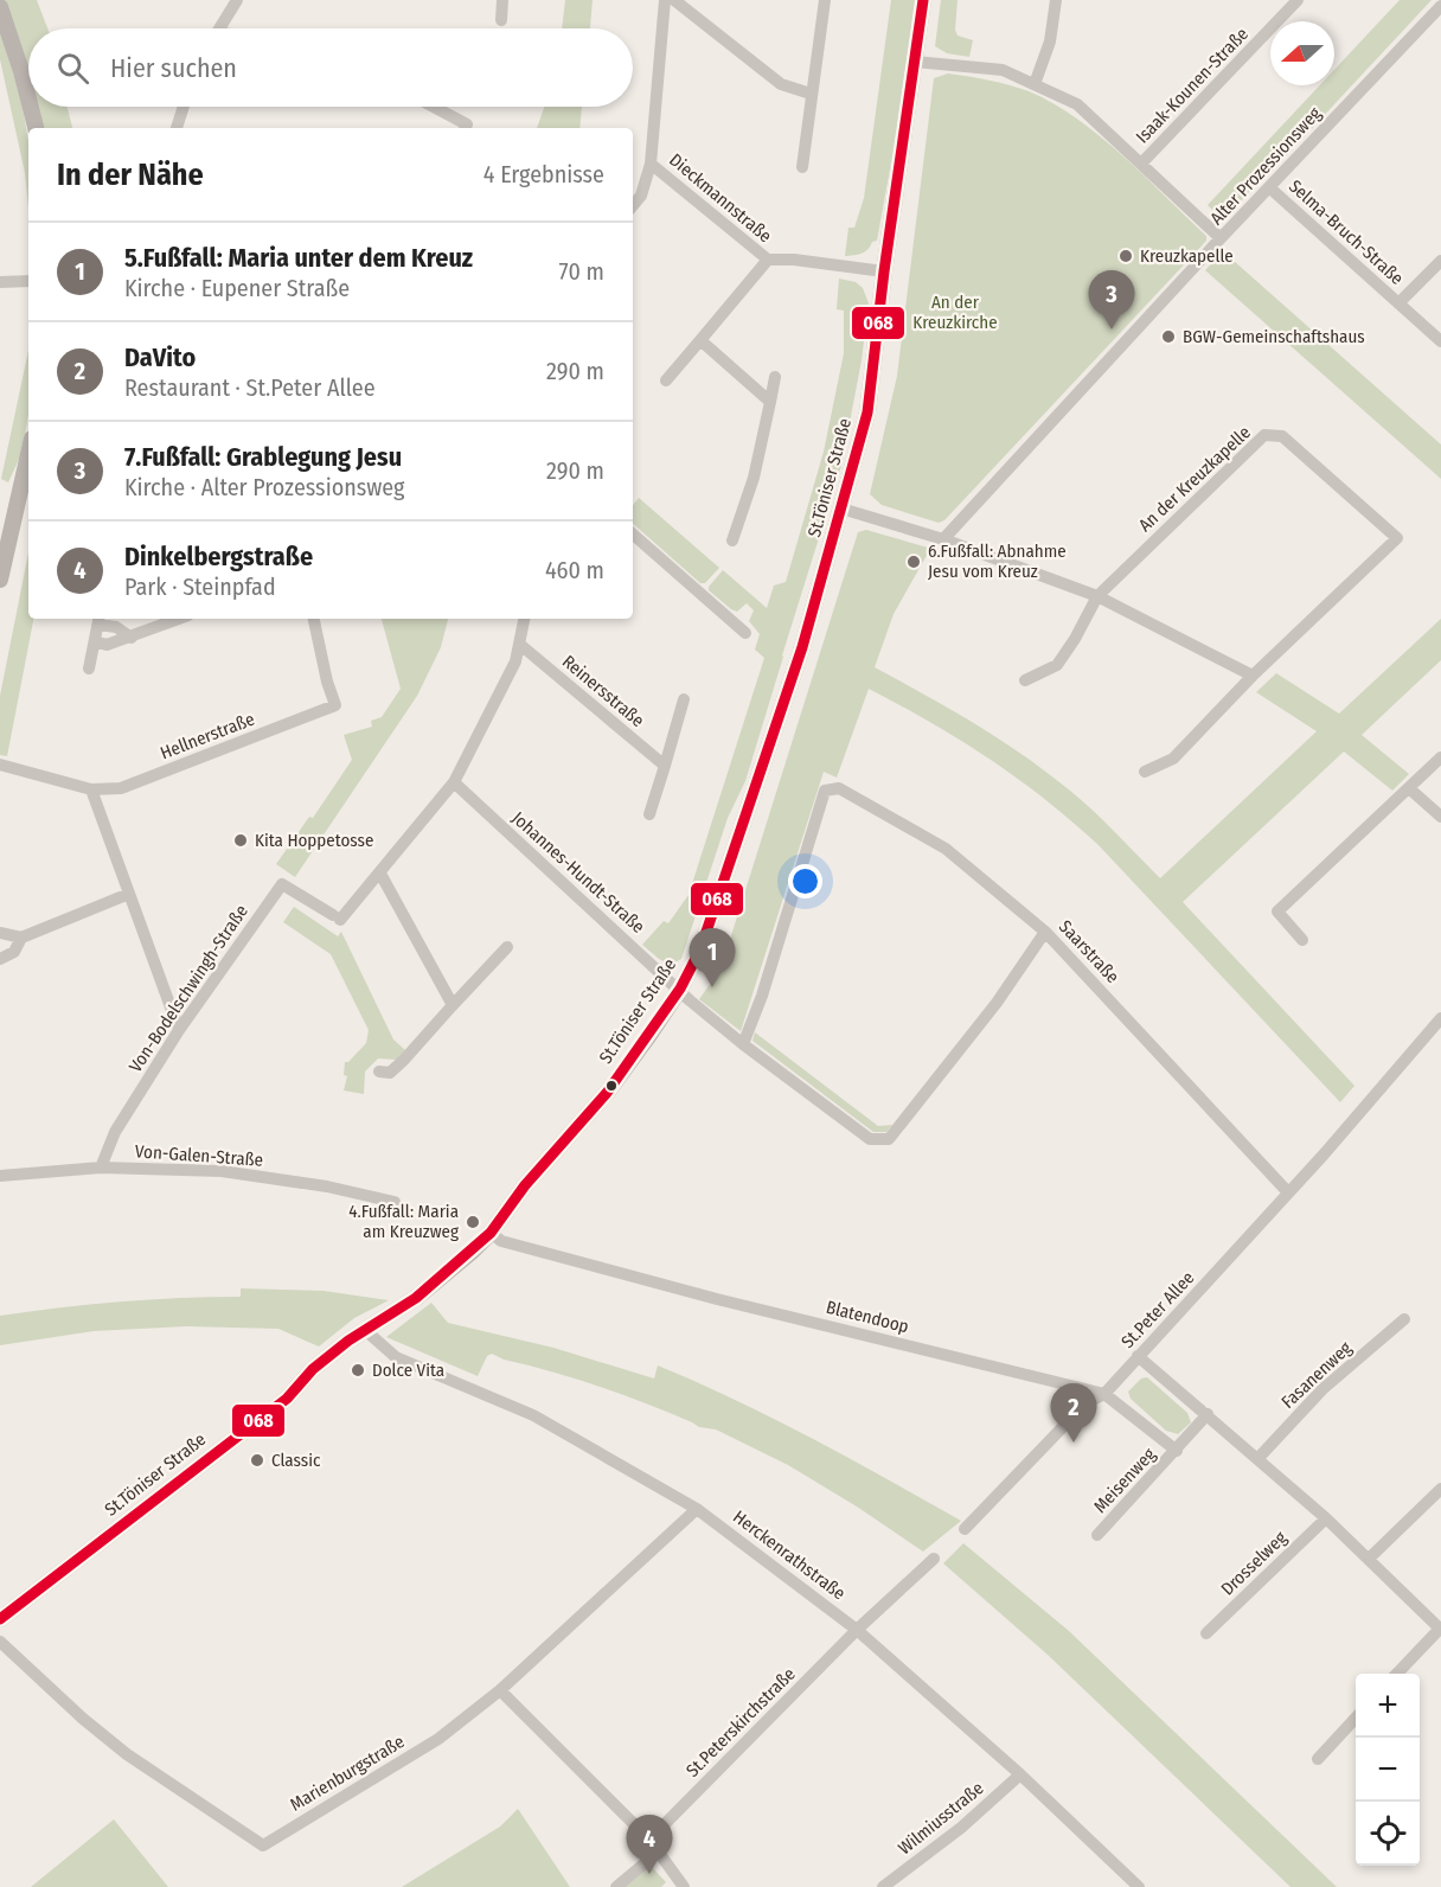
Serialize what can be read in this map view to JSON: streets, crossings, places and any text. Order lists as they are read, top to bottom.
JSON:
{
  "streets": {
    "main road": ["St.Töniser Straße"],
    "street": [
      "Isaak-Kounen-Straße",
      "Alter Prozessionsweg",
      "Dieckmannstraße",
      "Selma-Bruch-Straße",
      "An der Kreuzkapelle",
      "Reinersstraße",
      "Hellnerstraße",
      "Johannes-Hundt-Straße",
      "Saarstraße",
      "Von-Bodelschwingh-Straße",
      "Von-Galen-Straße",
      "St.Peter Allee",
      "Blatendoop",
      "Fasanenweg",
      "Meisenweg",
      "Herckenrathstraße",
      "Drosselweg",
      "St.Peterskirchstraße",
      "Marienburgstraße",
      "Wilmiusstraße"
    ]
  },
  "crossings": [
    ["Isaak-Kounen-Straße", "Alter Prozessionsweg"],
    ["Isaak-Kounen-Straße", "St.Töniser Straße"],
    ["Alter Prozessionsweg", "Selma-Bruch-Straße"],
    ["Dieckmannstraße", "St.Töniser Straße"],
    ["St.Töniser Straße", "Johannes-Hundt-Straße"],
    ["St.Töniser Straße", "Blatendoop"],
    ["St.Töniser Straße", "Herckenrathstraße"],
    ["Johannes-Hundt-Straße", "Saarstraße"],
    ["Saarstraße", "St.Peter Allee"],
    ["Von-Bodelschwingh-Straße", "Von-Galen-Straße"],
    ["St.Peter Allee", "Blatendoop"],
    ["Blatendoop", "Meisenweg"],
    ["Herckenrathstraße", "St.Peterskirchstraße"],
    ["Herckenrathstraße", "Marienburgstraße"],
    ["Herckenrathstraße", "Wilmiusstraße"]
  ],
  "parks": ["An der Kreuzkirche"],
  "places": [
    "Kreuzkapelle",
    "BGW-Gemeinschaftshaus",
    "6.Fußfall: Abnahme Jesu vom Kreuz",
    "Kita Hoppetosse",
    "4.Fußfall: Maria am Kreuzweg",
    "Dolce Vita",
    "Classic"
  ],
  "lines": ["transit line 068"],
  "north": "left",
  "page": {
    "search": "Hier suchen",
    "heading": ["In der Nähe", "4 Ergebnisse"],
    "list": [
      {
        "mark": "1",
        "name": "5.Fußfall: Maria unter dem Kreuz",
        "note": "Kirche · Eupener Straße",
        "value": "70 m"
      },
      {
        "mark": "2",
        "name": "DaVito",
        "note": "Restaurant · St.Peter Allee",
        "value": "290 m"
      },
      {
        "mark": "3",
        "name": "7.Fußfall: Grablegung Jesu",
        "note": "Kirche · Alter Prozessionsweg",
        "value": "290 m"
      },
      {
        "mark": "4",
        "name": "Dinkelbergstraße",
        "note": "Park · Steinpfad",
        "value": "460 m"
      }
    ],
    "pins": [
      "3",
      "1",
      "2",
      "4"
    ],
    "map_buttons": ["+", "−"]
  }
}
